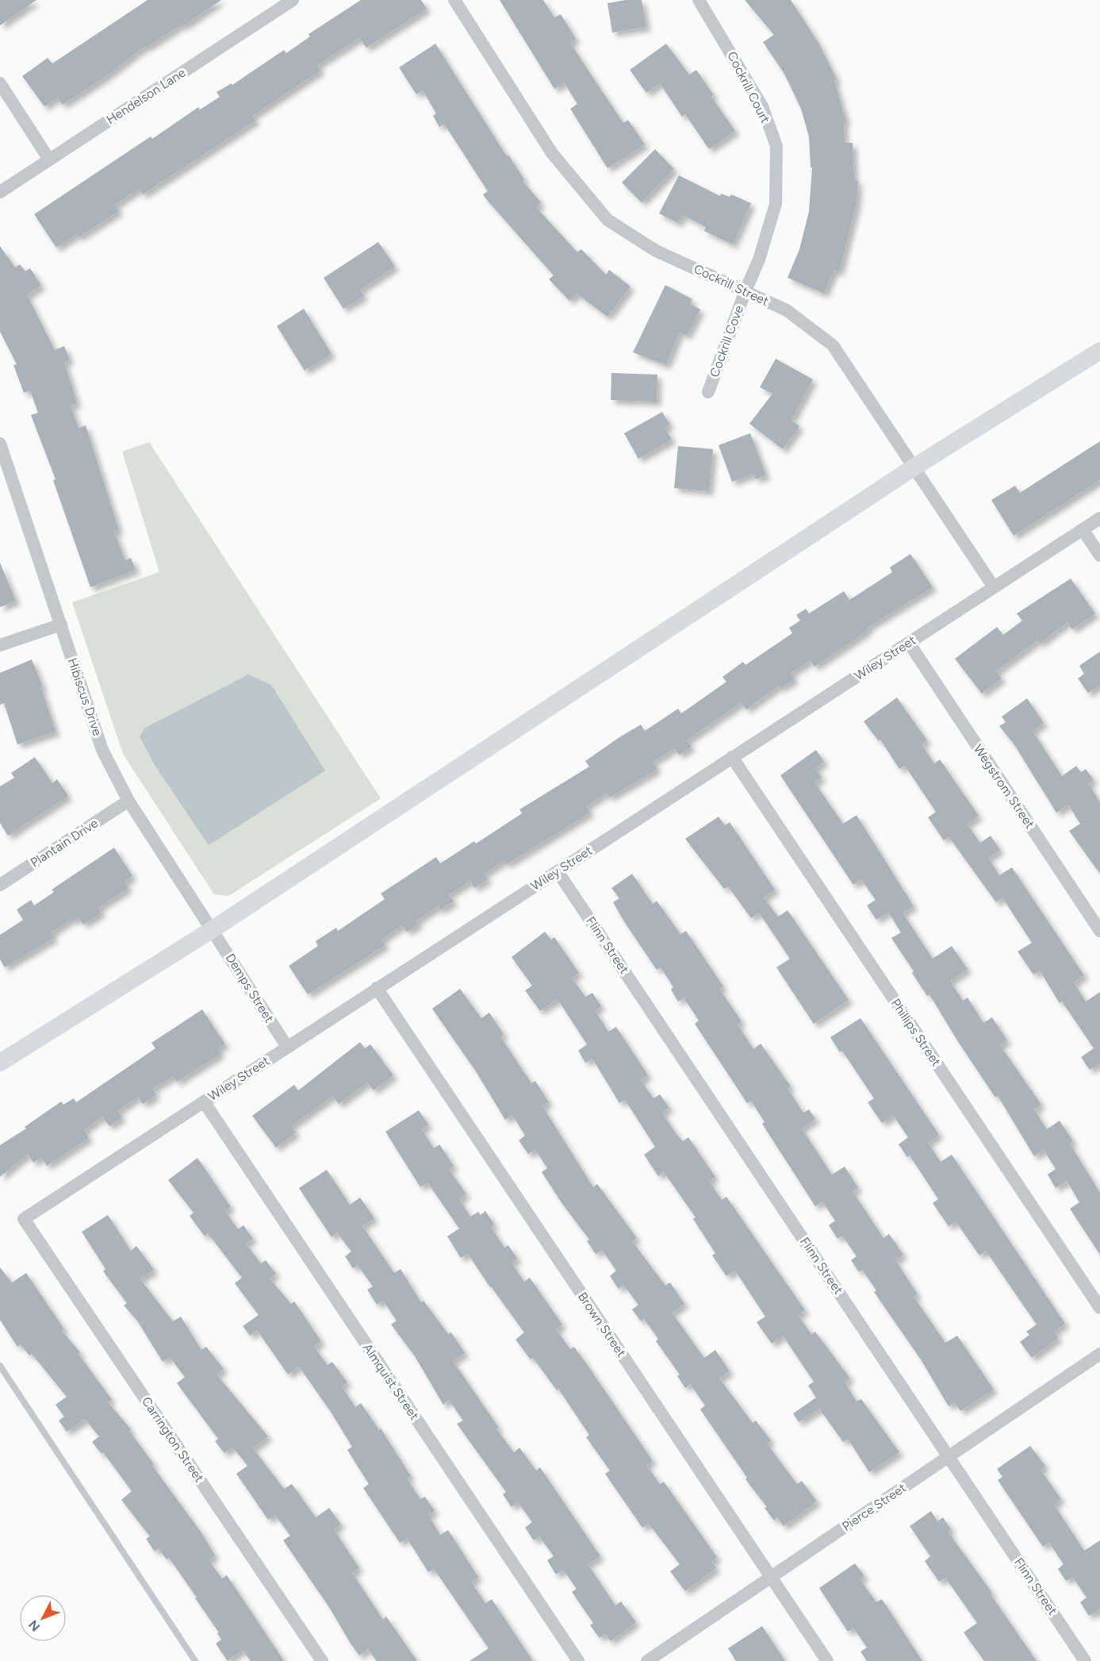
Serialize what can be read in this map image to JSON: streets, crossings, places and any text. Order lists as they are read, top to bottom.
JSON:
{
  "streets": {
    "street": [
      "Cockrill Court",
      "Hendelson Lane",
      "Cockrill Street",
      "Cockrill Cove",
      "Wiley Street",
      "Hibiscus Drive",
      "Wegstrom Street",
      "Plantain Drive",
      "Flinn Street",
      "Demps Street",
      "Phillips Street",
      "Brown Street",
      "Almquist Street",
      "Carrington Street",
      "Pierce Street"
    ]
  },
  "crossings": [
    ["Cockrill Court", "Cockrill Street"],
    ["Cockrill Court", "Cockrill Cove"],
    ["Cockrill Street", "Cockrill Cove"],
    ["Cockrill Street", "Wiley Street"],
    ["Wiley Street", "Wegstrom Street"],
    ["Wiley Street", "Flinn Street"],
    ["Wiley Street", "Demps Street"],
    ["Wiley Street", "Phillips Street"],
    ["Wiley Street", "Brown Street"],
    ["Wiley Street", "Almquist Street"],
    ["Wiley Street", "Carrington Street"],
    ["Hibiscus Drive", "Plantain Drive"],
    ["Hibiscus Drive", "Demps Street"],
    ["Flinn Street", "Pierce Street"],
    ["Brown Street", "Pierce Street"]
  ],
  "north": "bottom left"
}
